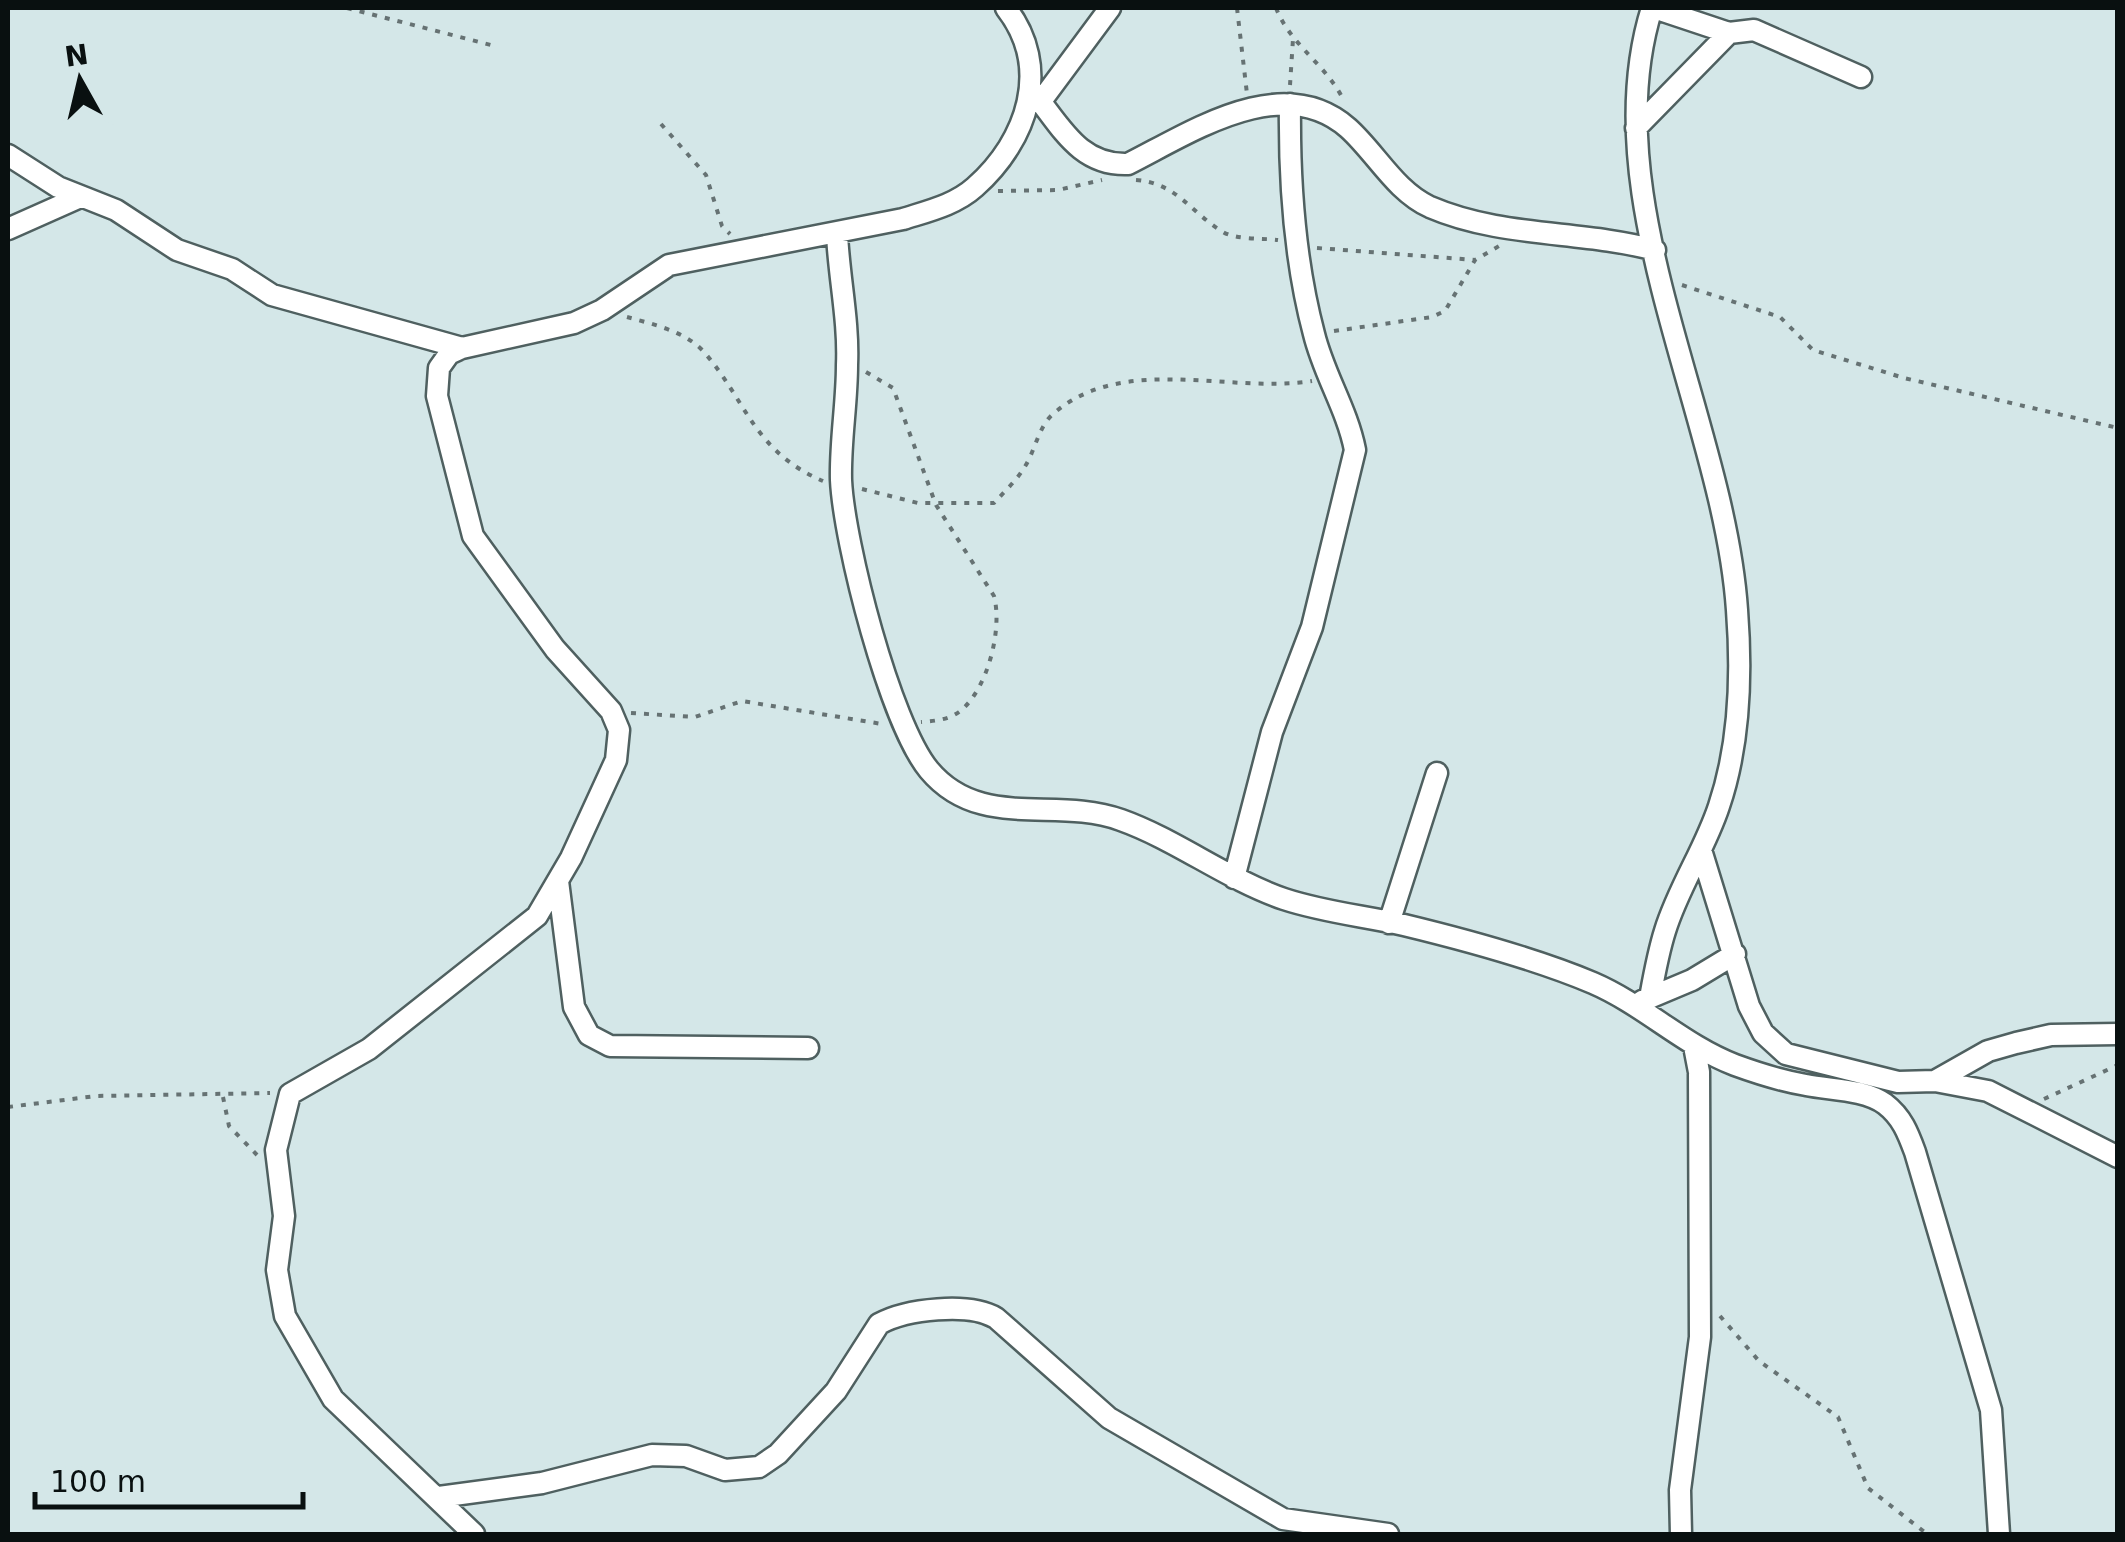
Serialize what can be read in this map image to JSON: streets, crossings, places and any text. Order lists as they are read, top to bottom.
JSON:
{
  "scale_bar": "100 m",
  "north": "top"
}
